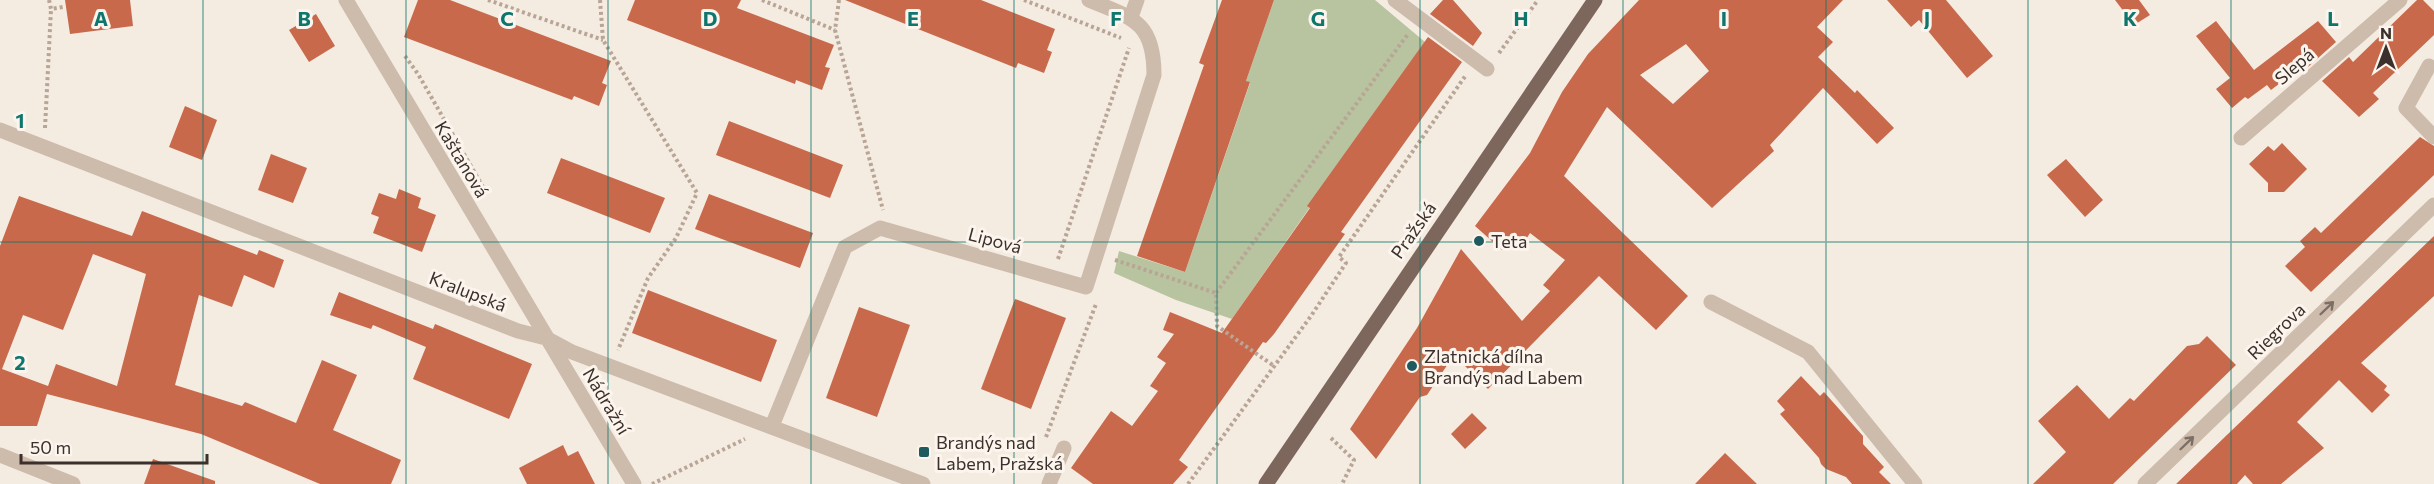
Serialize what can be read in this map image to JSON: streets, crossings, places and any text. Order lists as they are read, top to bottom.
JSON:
{
  "streets": {
    "main road": ["Pražská"],
    "street": [
      "Slepá",
      "Kaštanová",
      "Lipová",
      "Kralupská",
      "Riegrova",
      "Nádražní"
    ]
  },
  "crossings": [
    ["Kaštanová", "Kralupská"],
    ["Kaštanová", "Nádražní"],
    ["Kralupská", "Nádražní"]
  ],
  "one_way": ["Riegrova"],
  "places": {
    "other": ["Teta", "Zlatnická dílna Brandýs nad Labem"],
    "transit": ["Brandýs nad Labem, Pražská"]
  },
  "scale_bar": "50 m",
  "north": "top",
  "grid": {
    "columns": [
      "A",
      "B",
      "C",
      "D",
      "E",
      "F",
      "G",
      "H",
      "I",
      "J",
      "K",
      "L"
    ],
    "rows": ["1", "2"]
  }
}
